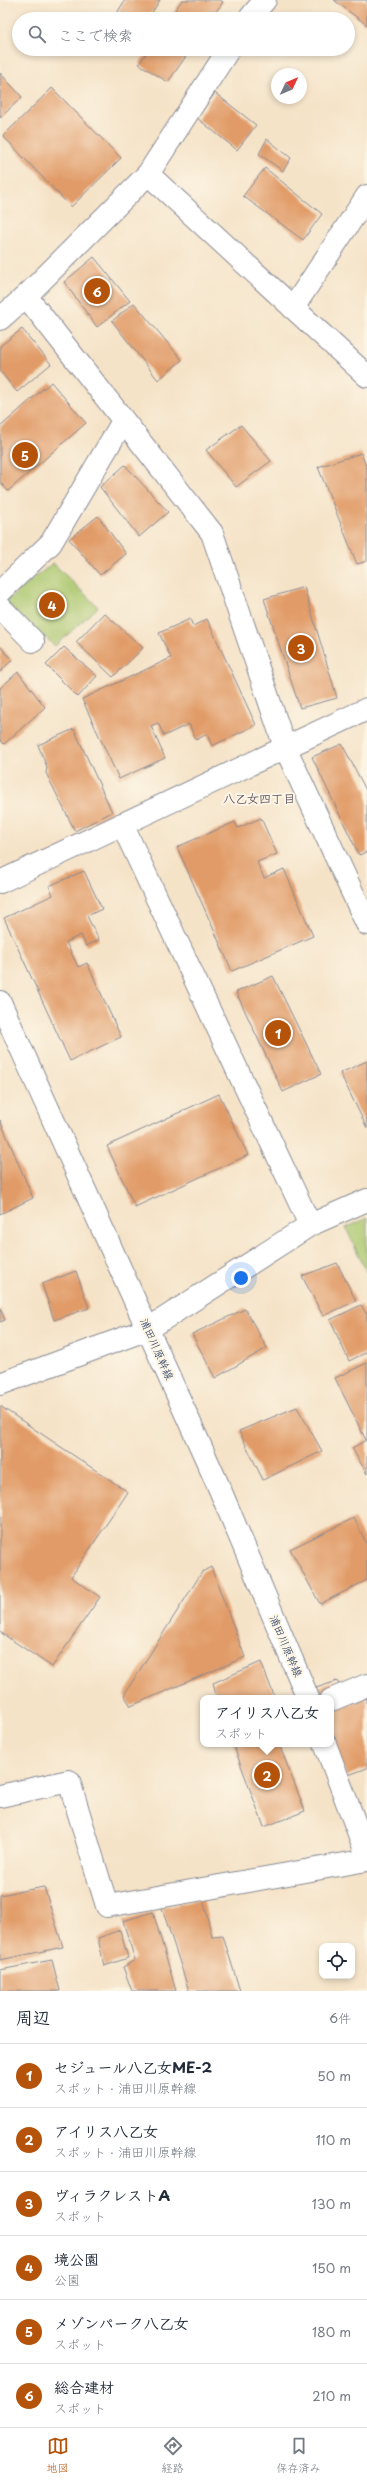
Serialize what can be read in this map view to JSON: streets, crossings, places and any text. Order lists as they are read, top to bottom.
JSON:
{
  "streets": {
    "street": ["浦田川原幹線"]
  },
  "districts": ["八乙女四丁目"],
  "north": "top right",
  "page": {
    "search": "ここで検索",
    "pins": [
      "6",
      "5",
      "4",
      "3",
      "1",
      "2"
    ],
    "popup": ["アイリス八乙女", "スポット"],
    "heading": ["周辺", "6件"],
    "list": [
      {
        "mark": "1",
        "name": "セジュール八乙女ME-2",
        "note": "スポット · 浦田川原幹線",
        "value": "50 m"
      },
      {
        "mark": "2",
        "name": "アイリス八乙女",
        "note": "スポット · 浦田川原幹線",
        "value": "110 m"
      },
      {
        "mark": "3",
        "name": "ヴィラクレストA",
        "note": "スポット",
        "value": "130 m"
      },
      {
        "mark": "4",
        "name": "境公園",
        "note": "公園",
        "value": "150 m"
      },
      {
        "mark": "5",
        "name": "メゾンパーク八乙女",
        "note": "スポット",
        "value": "180 m"
      },
      {
        "mark": "6",
        "name": "総合建材",
        "note": "スポット",
        "value": "210 m"
      }
    ],
    "nav": ["地図", "経路", "保存済み"]
  }
}
